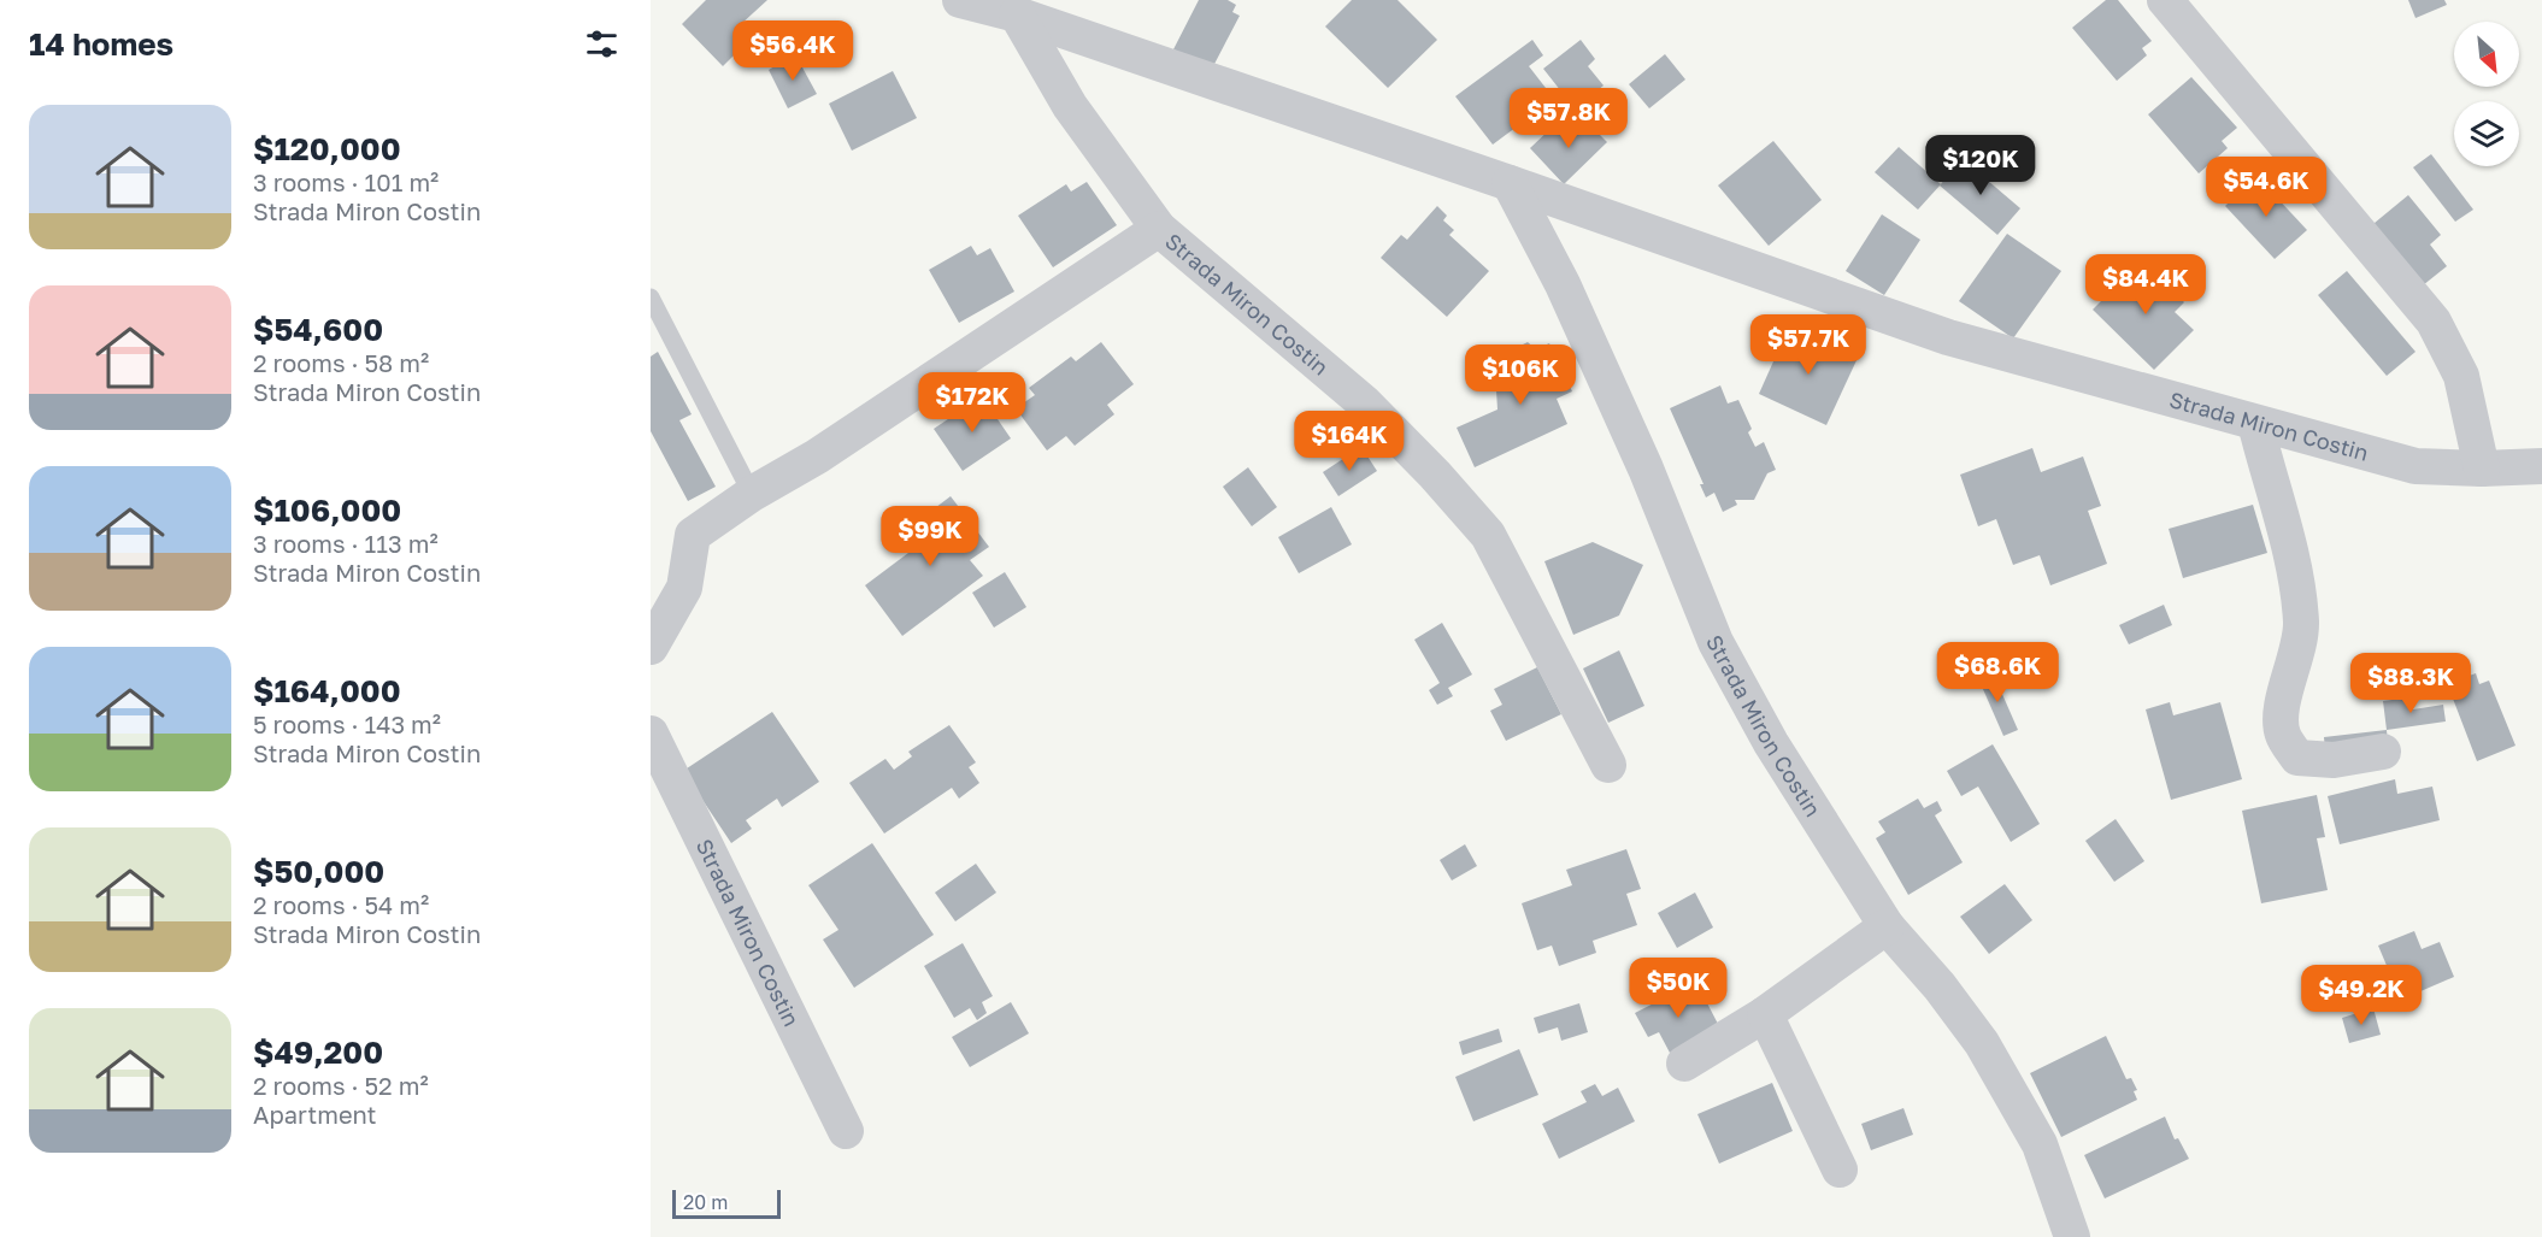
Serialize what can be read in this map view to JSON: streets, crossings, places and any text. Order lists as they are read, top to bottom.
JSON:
{
  "streets": {
    "street": ["Strada Miron Costin"]
  },
  "scale_bar": "20 m",
  "north": "bottom right",
  "page": {
    "heading": "14 homes",
    "price": [
      "$56.4K",
      "$57.8K",
      "$120K",
      "$54.6K",
      "$84.4K",
      "$57.7K",
      "$106K",
      "$172K",
      "$164K",
      "$99K",
      "$68.6K",
      "$88.3K",
      "$50K",
      "$49.2K"
    ],
    "list": [
      {
        "name": "$120,000",
        "note": "3 rooms · 101 m² · Strada Miron Costin"
      },
      {
        "name": "$54,600",
        "note": "2 rooms · 58 m² · Strada Miron Costin"
      },
      {
        "name": "$106,000",
        "note": "3 rooms · 113 m² · Strada Miron Costin"
      },
      {
        "name": "$164,000",
        "note": "5 rooms · 143 m² · Strada Miron Costin"
      },
      {
        "name": "$50,000",
        "note": "2 rooms · 54 m² · Strada Miron Costin"
      },
      {
        "name": "$49,200",
        "note": "2 rooms · 52 m² · Apartment"
      }
    ],
    "scale": "20 m"
  }
}
